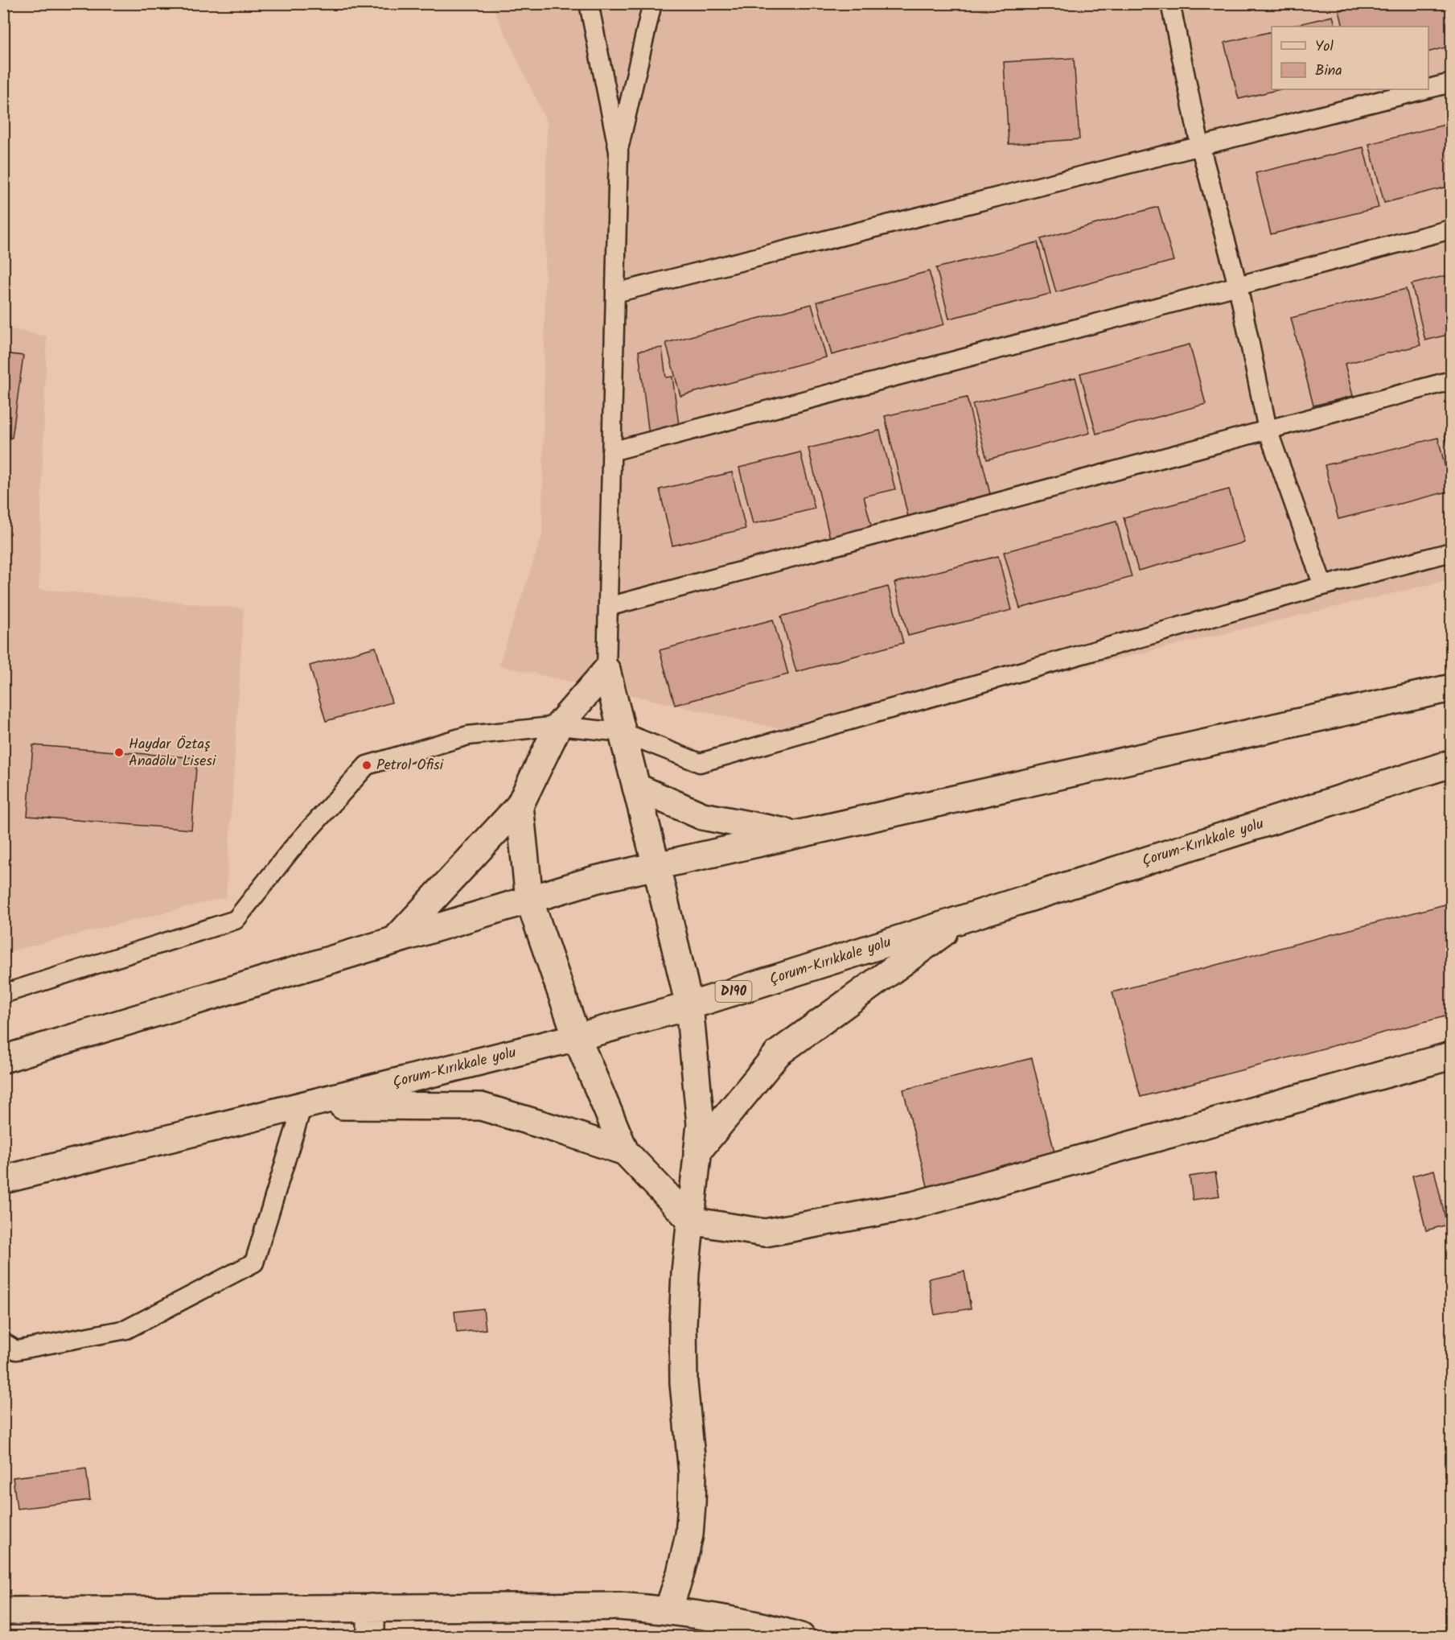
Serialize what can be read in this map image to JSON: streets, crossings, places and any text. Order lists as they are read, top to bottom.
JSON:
{
  "streets": {
    "main road": ["Çorum-Kırıkkale yolu", "D190"]
  },
  "places": ["Haydar Öztaş Anadolu Lisesi", "Petrol Ofisi"],
  "legend": ["Yol", "Bina"]
}
